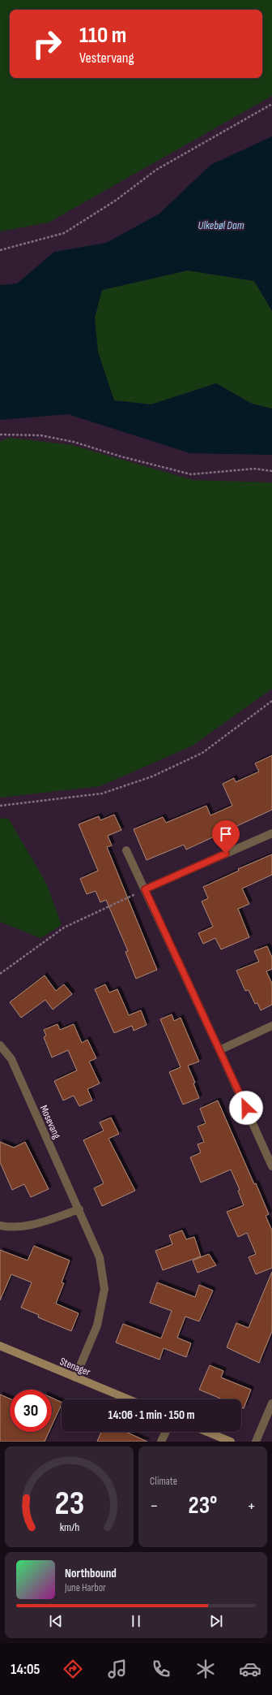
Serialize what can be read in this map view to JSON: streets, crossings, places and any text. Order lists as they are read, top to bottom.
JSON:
{
  "streets": {
    "street": ["Mosevang", "Stenager"]
  },
  "crossings": [
    ["Mosevang", "Stenager"]
  ],
  "water": ["Ulkebøl Dam"],
  "page": {
    "turn": ["110 m", "Vestervang"],
    "limit": "30",
    "trip": "14:06 · 1 min · 150 m",
    "tile": "Climate",
    "heat": ["−", "23°", "+"],
    "song": ["Northbound", "June Harbor"],
    "tabs": "14:05",
    "gauge": ["23", "km/h"]
  }
}
